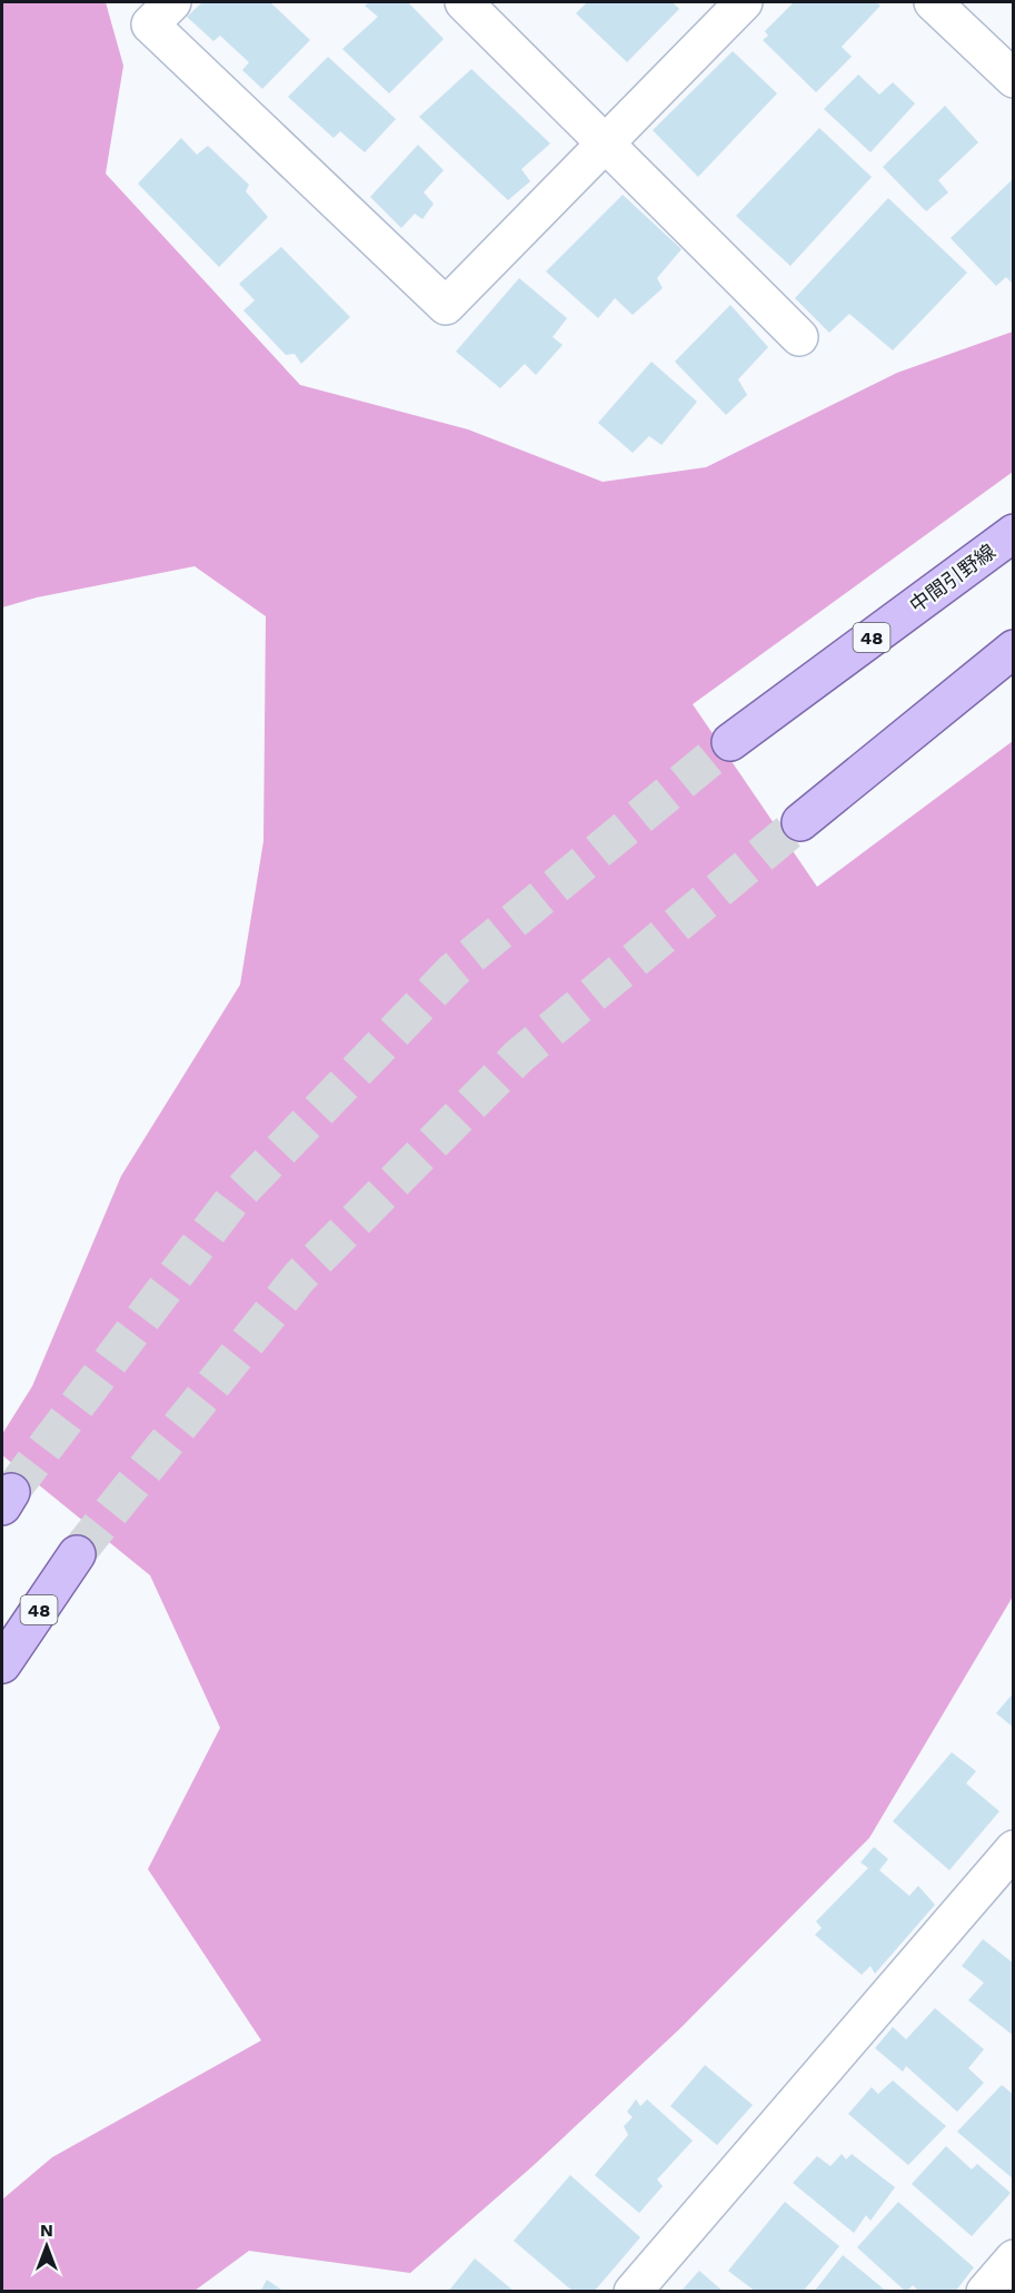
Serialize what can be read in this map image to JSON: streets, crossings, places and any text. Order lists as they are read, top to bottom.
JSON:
{
  "streets": {
    "main road": ["中間引野線", "48"]
  },
  "north": "top"
}
